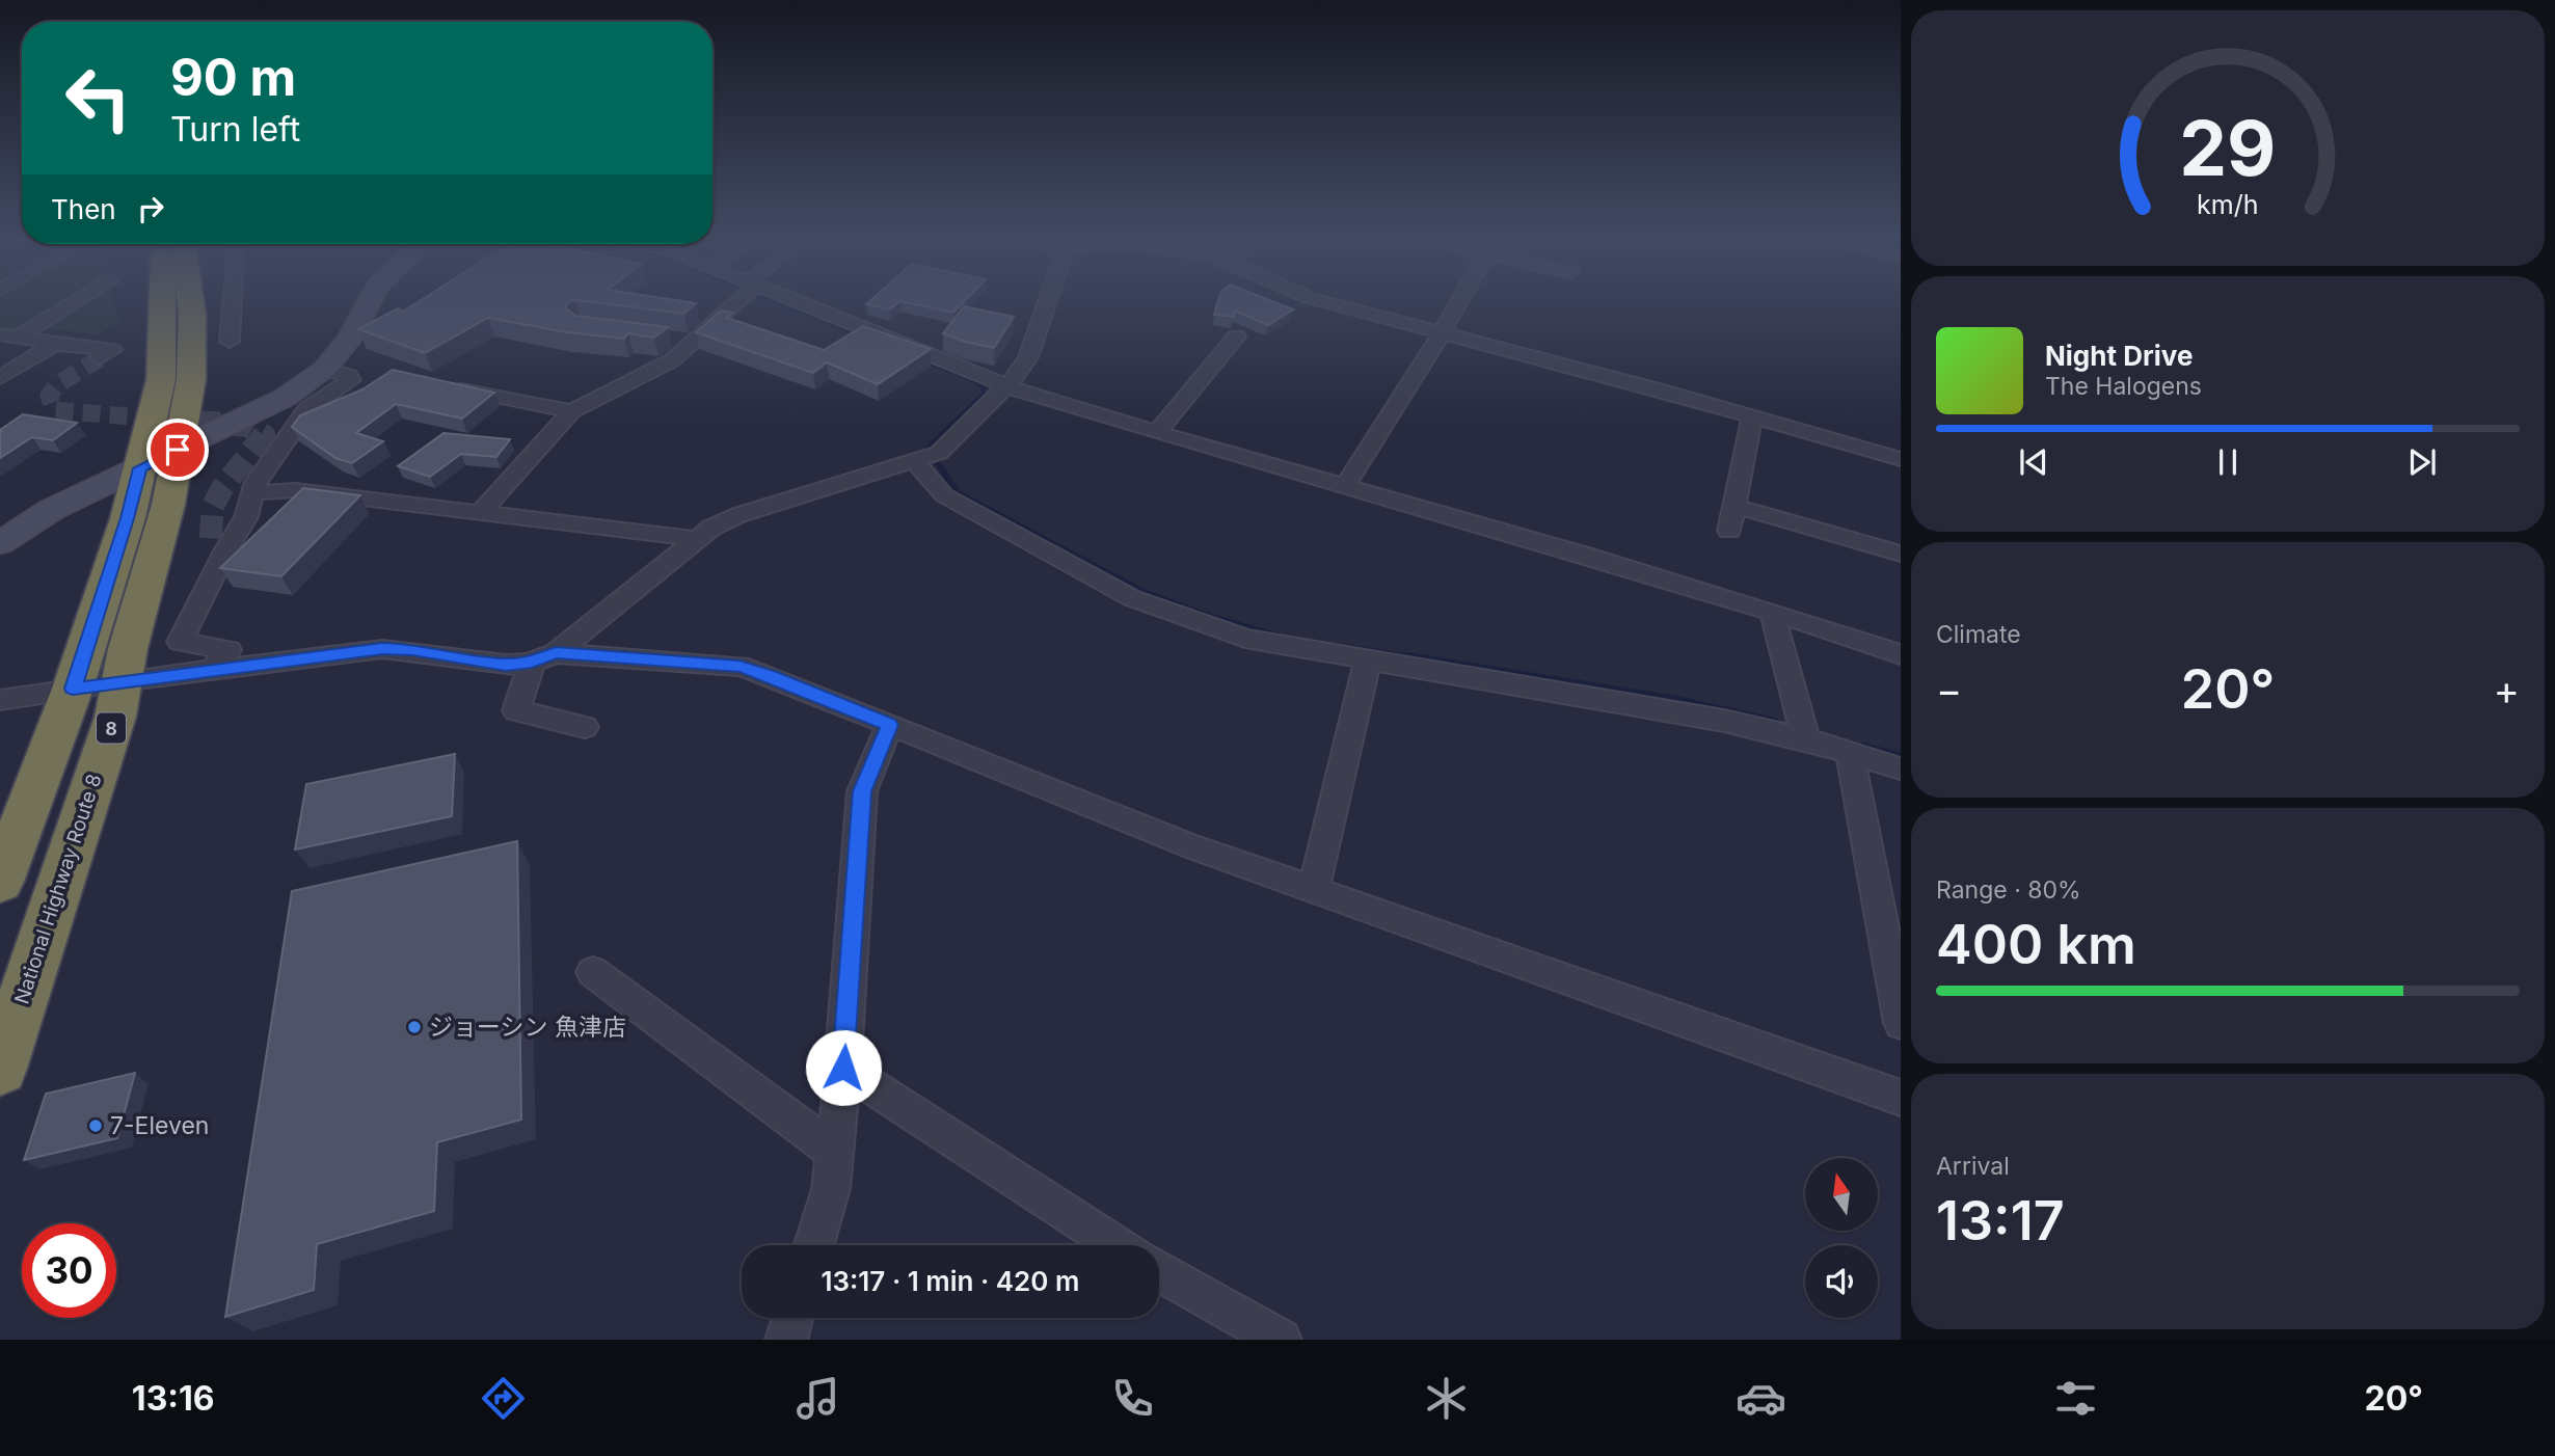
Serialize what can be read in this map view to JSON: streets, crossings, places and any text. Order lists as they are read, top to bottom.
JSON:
{
  "streets": {
    "highway": ["8", "National Highway Route 8"]
  },
  "places": ["ジョーシン 魚津店", "7-Eleven"],
  "north": "top",
  "page": {
    "turn": ["90 m", "Turn left"],
    "then": "Then",
    "song": ["Night Drive", "The Halogens"],
    "tile": [
      "Climate",
      ["Range · 80%", "400 km"],
      ["Arrival", "13:17"]
    ],
    "heat": ["−", "20°", "+"],
    "limit": "30",
    "trip": "13:17 · 1 min · 420 m",
    "tabs": ["13:16", "20°"],
    "gauge": ["29", "km/h"]
  }
}
